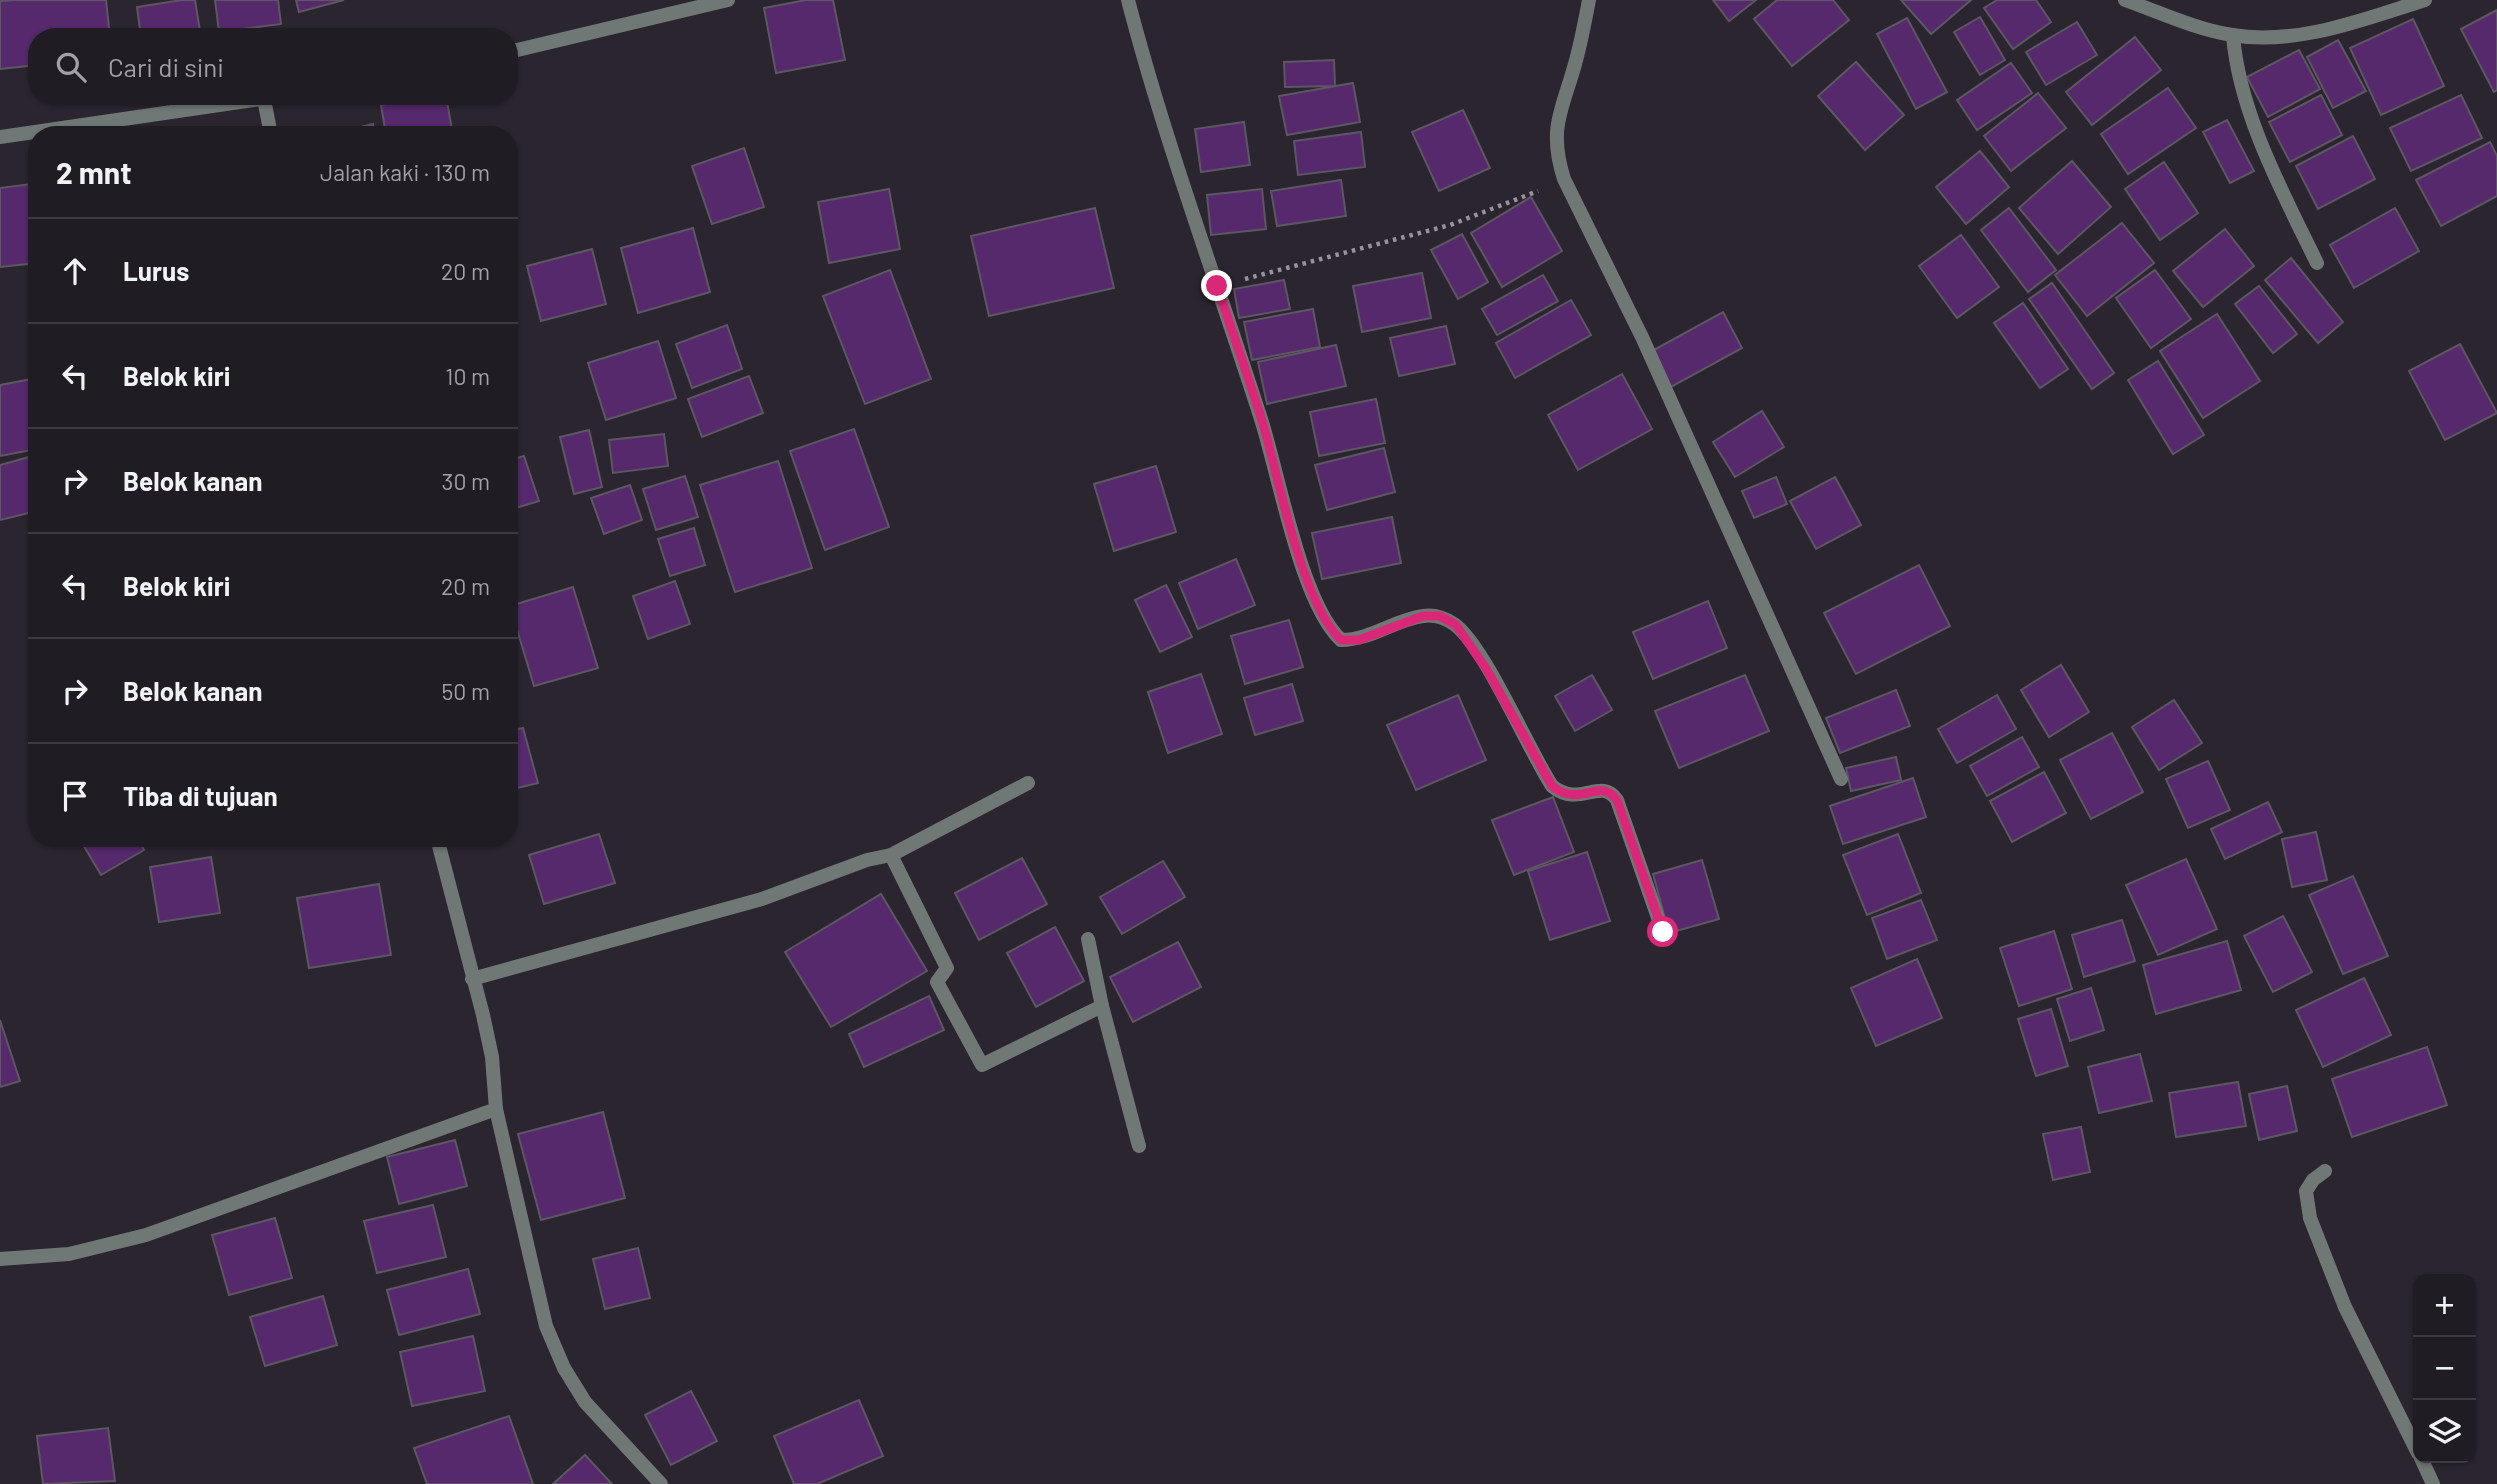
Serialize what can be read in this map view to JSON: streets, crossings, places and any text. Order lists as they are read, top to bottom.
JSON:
{
  "page": {
    "search": "Cari di sini",
    "heading": ["2 mnt", "Jalan kaki · 130 m"],
    "list": [
      ["Lurus", "20 m"],
      ["Belok kiri", "10 m"],
      ["Belok kanan", "30 m"],
      ["Belok kiri", "20 m"],
      ["Belok kanan", "50 m"],
      "Tiba di tujuan"
    ],
    "map_buttons": ["+", "−"]
  }
}
